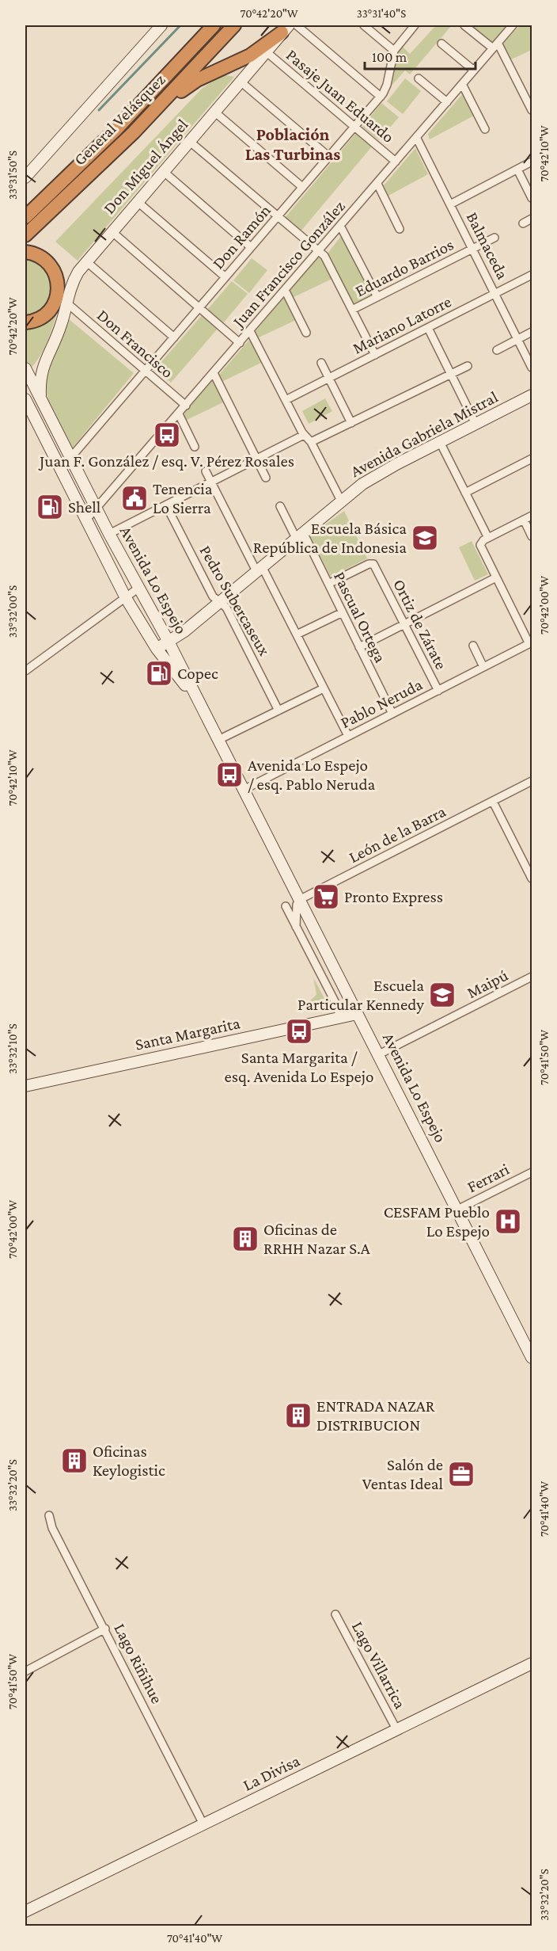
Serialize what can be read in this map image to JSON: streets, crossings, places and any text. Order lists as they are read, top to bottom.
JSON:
{
  "streets": {
    "highway": ["General Velásquez"],
    "main road": [
      "Don Miguel Ángel",
      "Avenida Gabriela Mistral",
      "Avenida Lo Espejo",
      "Santa Margarita",
      "La Divisa"
    ],
    "street": [
      "Pasaje Juan Eduardo",
      "Don Ramón",
      "Balmaceda",
      "Juan Francisco González",
      "Eduardo Barrios",
      "Mariano Latorre",
      "Don Francisco",
      "Pedro Subercaseux",
      "Pascual Ortega",
      "Ortiz de Zárate",
      "Pablo Neruda",
      "León de la Barra",
      "Maipú",
      "Ferrari",
      "Lago Riñihue",
      "Lago Villarrica"
    ]
  },
  "crossings": [
    ["Pasaje Juan Eduardo", "Don Miguel Ángel"],
    ["Pasaje Juan Eduardo", "Don Ramón"],
    ["Pasaje Juan Eduardo", "Juan Francisco González"],
    ["Don Miguel Ángel", "Don Francisco"],
    ["Don Miguel Ángel", "Avenida Lo Espejo"],
    ["Don Ramón", "Don Francisco"],
    ["Don Ramón", "Avenida Lo Espejo"],
    ["Balmaceda", "Juan Francisco González"],
    ["Balmaceda", "Eduardo Barrios"],
    ["Balmaceda", "Mariano Latorre"],
    ["Juan Francisco González", "Don Francisco"],
    ["Juan Francisco González", "Avenida Lo Espejo"],
    ["Avenida Gabriela Mistral", "Avenida Lo Espejo"],
    ["Avenida Gabriela Mistral", "Pedro Subercaseux"],
    ["Avenida Gabriela Mistral", "Pascual Ortega"],
    ["Avenida Lo Espejo", "Pablo Neruda"],
    ["Avenida Lo Espejo", "León de la Barra"],
    ["Avenida Lo Espejo", "Maipú"],
    ["Avenida Lo Espejo", "Santa Margarita"],
    ["Avenida Lo Espejo", "Ferrari"],
    ["Pascual Ortega", "Ortiz de Zárate"],
    ["Pascual Ortega", "Pablo Neruda"],
    ["Ortiz de Zárate", "Pablo Neruda"],
    ["Lago Riñihue", "La Divisa"],
    ["Lago Villarrica", "La Divisa"]
  ],
  "districts": ["Población Las Turbinas"],
  "places": {
    "bus stop": ["Juan F. González / esq. V. Pérez Rosales", "Avenida Lo Espejo / esq. Pablo Neruda", "Santa Margarita / esq. Avenida Lo Espejo"],
    "public building": ["Tenencia Lo Sierra"],
    "fuel station": ["Shell", "Copec"],
    "school or university": ["Escuela Básica República de Indonesia", "Escuela Particular Kennedy"],
    "supermarket": ["Pronto Express"],
    "hospital": ["CESFAM Pueblo Lo Espejo"],
    "building": ["Oficinas de RRHH Nazar S.A", "ENTRADA NAZAR DISTRIBUCION", "Oficinas Keylogistic"],
    "office": ["Salón de Ventas Ideal"]
  },
  "scale_bar": "100 m",
  "coordinates": [
    "70°42'20\"W",
    "33°31'40\"S",
    "70°42'10\"W",
    "33°31'50\"S",
    "70°42'00\"W",
    "33°32'00\"S",
    "33°32'10\"S",
    "70°41'50\"W",
    "33°32'20\"S",
    "70°41'40\"W"
  ]
}
